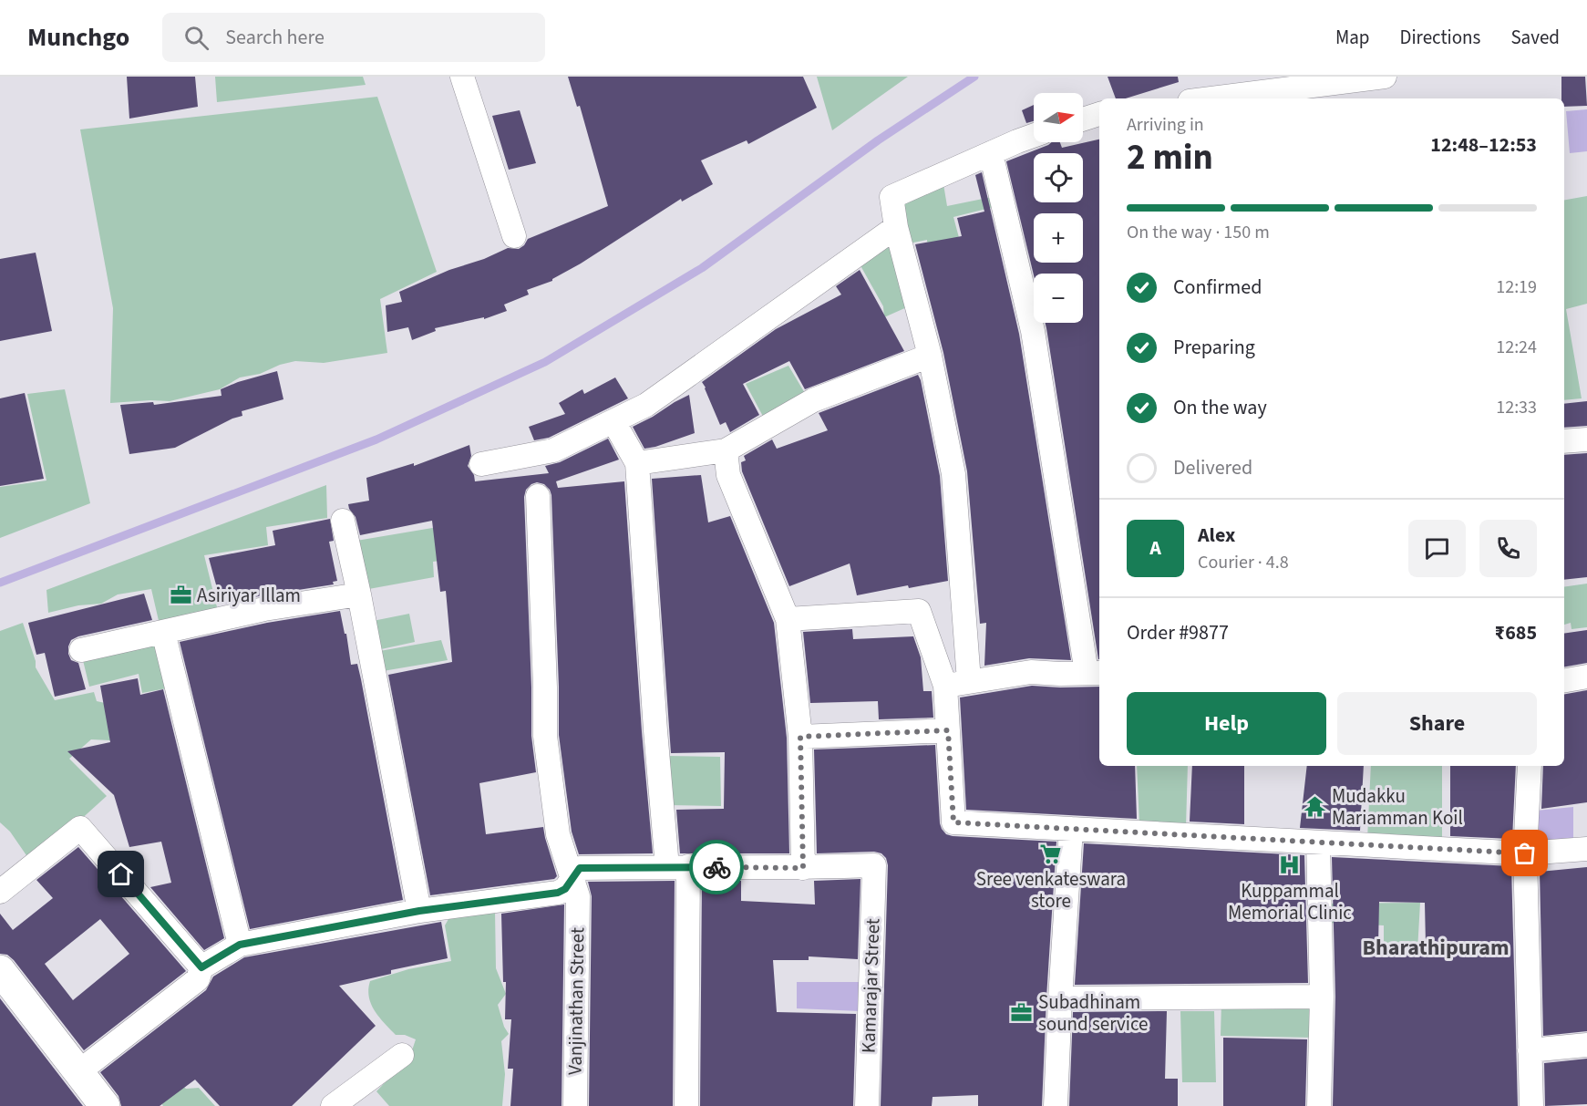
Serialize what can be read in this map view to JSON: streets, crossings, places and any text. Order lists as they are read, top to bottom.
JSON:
{
  "streets": {
    "street": ["Kamarajar Street", "Vanjinathan Street"]
  },
  "districts": ["Bharathipuram"],
  "places": {
    "office": ["Asiriyar Illam", "Subadhinam sound service"],
    "temple": ["Mudakku Mariamman Koil"],
    "supermarket": ["Sree venkateswara store"],
    "hospital": ["Kuppammal Memorial Clinic"]
  },
  "north": "right",
  "page": {
    "header": "Munchgo",
    "search": "Search here",
    "nav": ["Map", "Directions", "Saved"],
    "map_buttons": ["+", "−"],
    "heading": ["2 min", "Arriving in", "12:48–12:53"],
    "panel": [
      "Alex",
      "Courier · 4.8",
      "Order #9877",
      "₹685"
    ],
    "bar": "On the way · 150 m",
    "list": [
      ["Confirmed", "12:19"],
      ["Preparing", "12:24"],
      ["On the way", "12:33"],
      "Delivered"
    ],
    "round": "A",
    "buttons": ["Help", "Share"]
  }
}
